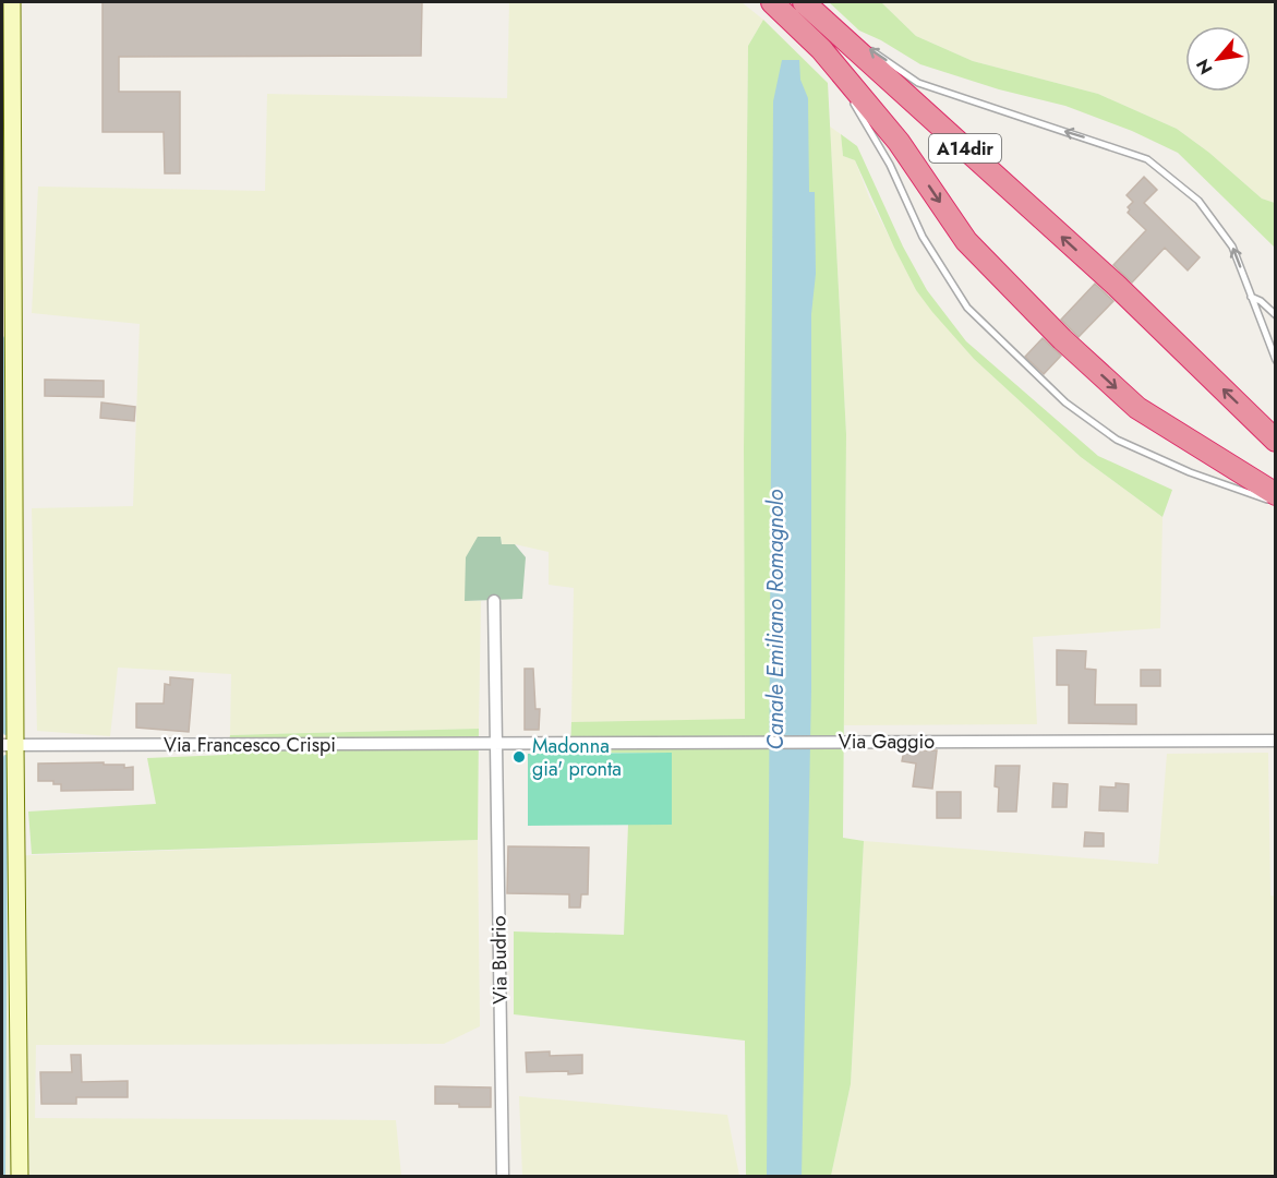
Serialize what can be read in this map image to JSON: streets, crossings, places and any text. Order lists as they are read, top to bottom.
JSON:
{
  "streets": {
    "highway": ["A14dir"],
    "street": ["Via Gaggio", "Via Francesco Crispi", "Via Budrio"]
  },
  "crossings": [
    ["Via Gaggio", "Via Francesco Crispi"],
    ["Via Gaggio", "Via Budrio"],
    ["Via Francesco Crispi", "Via Budrio"]
  ],
  "water": ["Canale Emiliano Romagnolo"],
  "places": ["Madonna gia' pronta"],
  "north": "bottom left"
}
